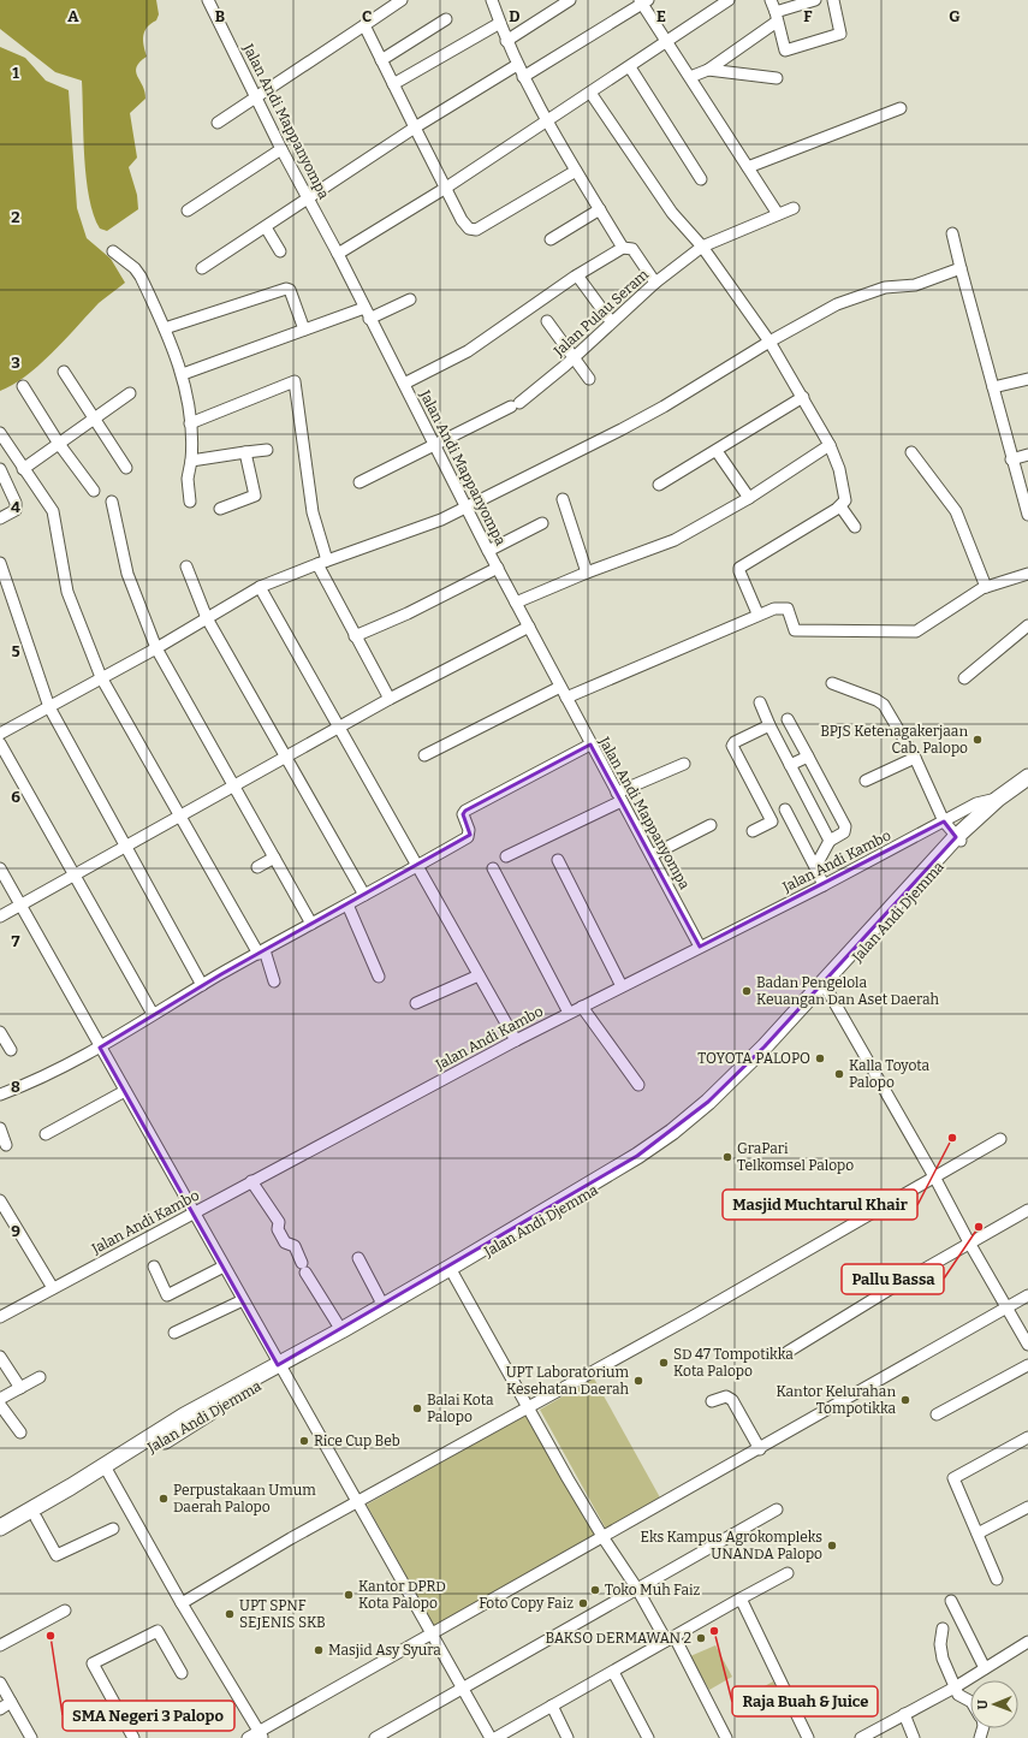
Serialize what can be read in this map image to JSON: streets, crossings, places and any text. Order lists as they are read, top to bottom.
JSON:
{
  "streets": {
    "highway": ["Jalan Andi Djemma"],
    "street": ["Jalan Andi Mappanyompa", "Jalan Pulau Seram", "Jalan Andi Kambo"]
  },
  "crossings": [
    ["Jalan Andi Mappanyompa", "Jalan Pulau Seram"],
    ["Jalan Andi Mappanyompa", "Jalan Andi Kambo"],
    ["Jalan Andi Kambo", "Jalan Andi Djemma"]
  ],
  "places": [
    "BPJS Ketenagakerjaan Cab. Palopo",
    "Badan Pengelola Keuangan Dan Aset Daerah",
    "TOYOTA PALOPO",
    "Kalla Toyota Palopo",
    "Masjid Muchtarul Khair",
    "GraPari Telkomsel Palopo",
    "Pallu Bassa",
    "SD 47 Tompotikka Kota Palopo",
    "UPT Laboratorium Kesehatan Daerah",
    "Kantor Kelurahan Tompotikka",
    "Balai Kota Palopo",
    "Rice Cup Beb",
    "Perpustakaan Umum Daerah Palopo",
    "Eks Kampus Agrokompleks UNANDA Palopo",
    "Toko Muh Faiz",
    "Kantor DPRD Kota Palopo",
    "Foto Copy Faiz",
    "UPT SPNF SEJENIS SKB",
    "Raja Buah & Juice",
    "SMA Negeri 3 Palopo",
    "BAKSO DERMAWAN 2",
    "Masjid Asy Syura"
  ],
  "north": "left",
  "grid": {
    "columns": [
      "A",
      "B",
      "C",
      "D",
      "E",
      "F",
      "G"
    ],
    "rows": [
      "1",
      "2",
      "3",
      "4",
      "5",
      "6",
      "7",
      "8",
      "9"
    ]
  }
}
